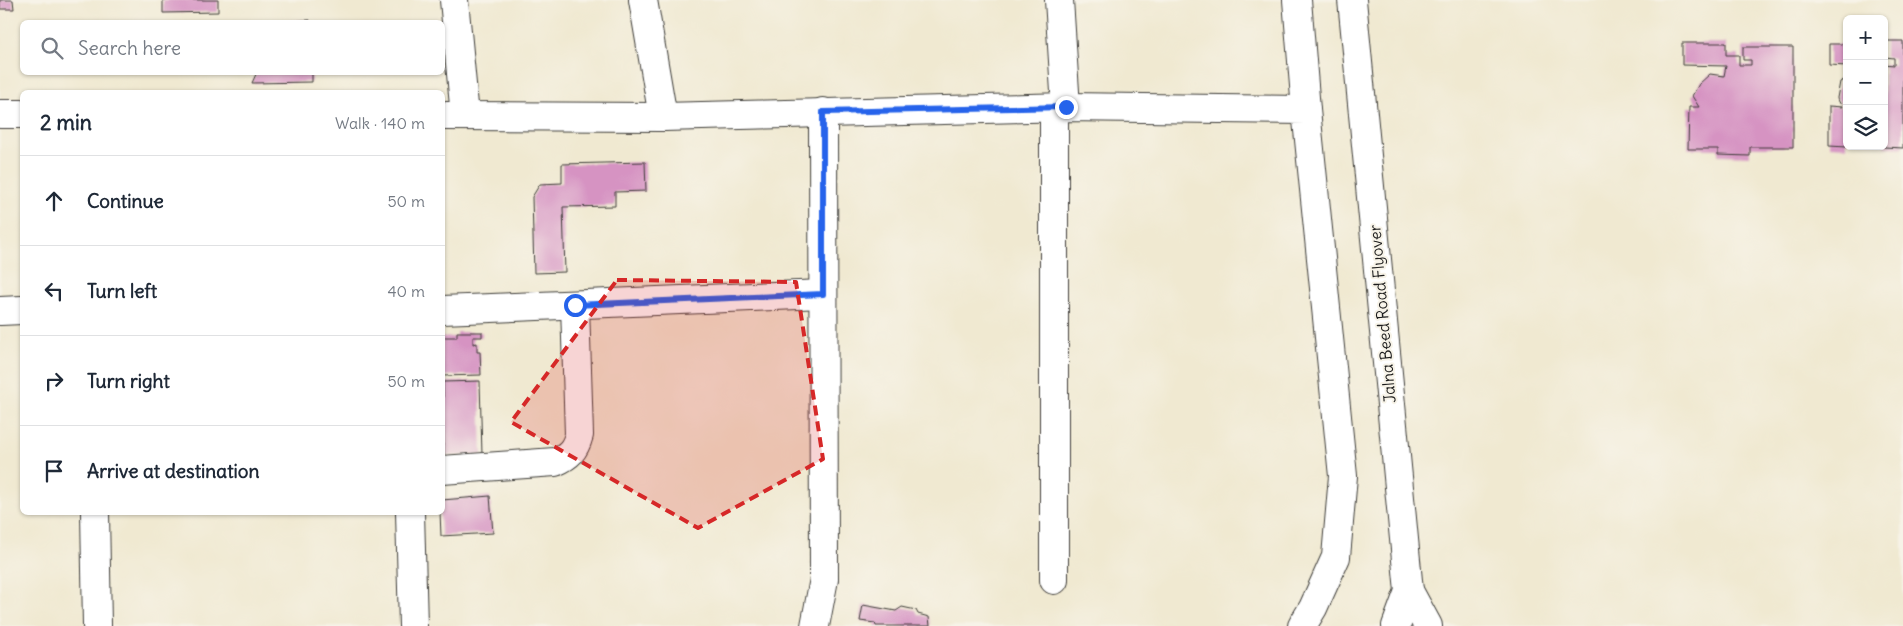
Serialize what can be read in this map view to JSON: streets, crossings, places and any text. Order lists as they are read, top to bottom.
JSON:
{
  "streets": {
    "street": ["Jalna Beed Road Flyover"]
  },
  "page": {
    "map_buttons": ["+", "−"],
    "search": "Search here",
    "heading": ["2 min", "Walk · 140 m"],
    "list": [
      ["Continue", "50 m"],
      ["Turn left", "40 m"],
      ["Turn right", "50 m"],
      "Arrive at destination"
    ]
  }
}
